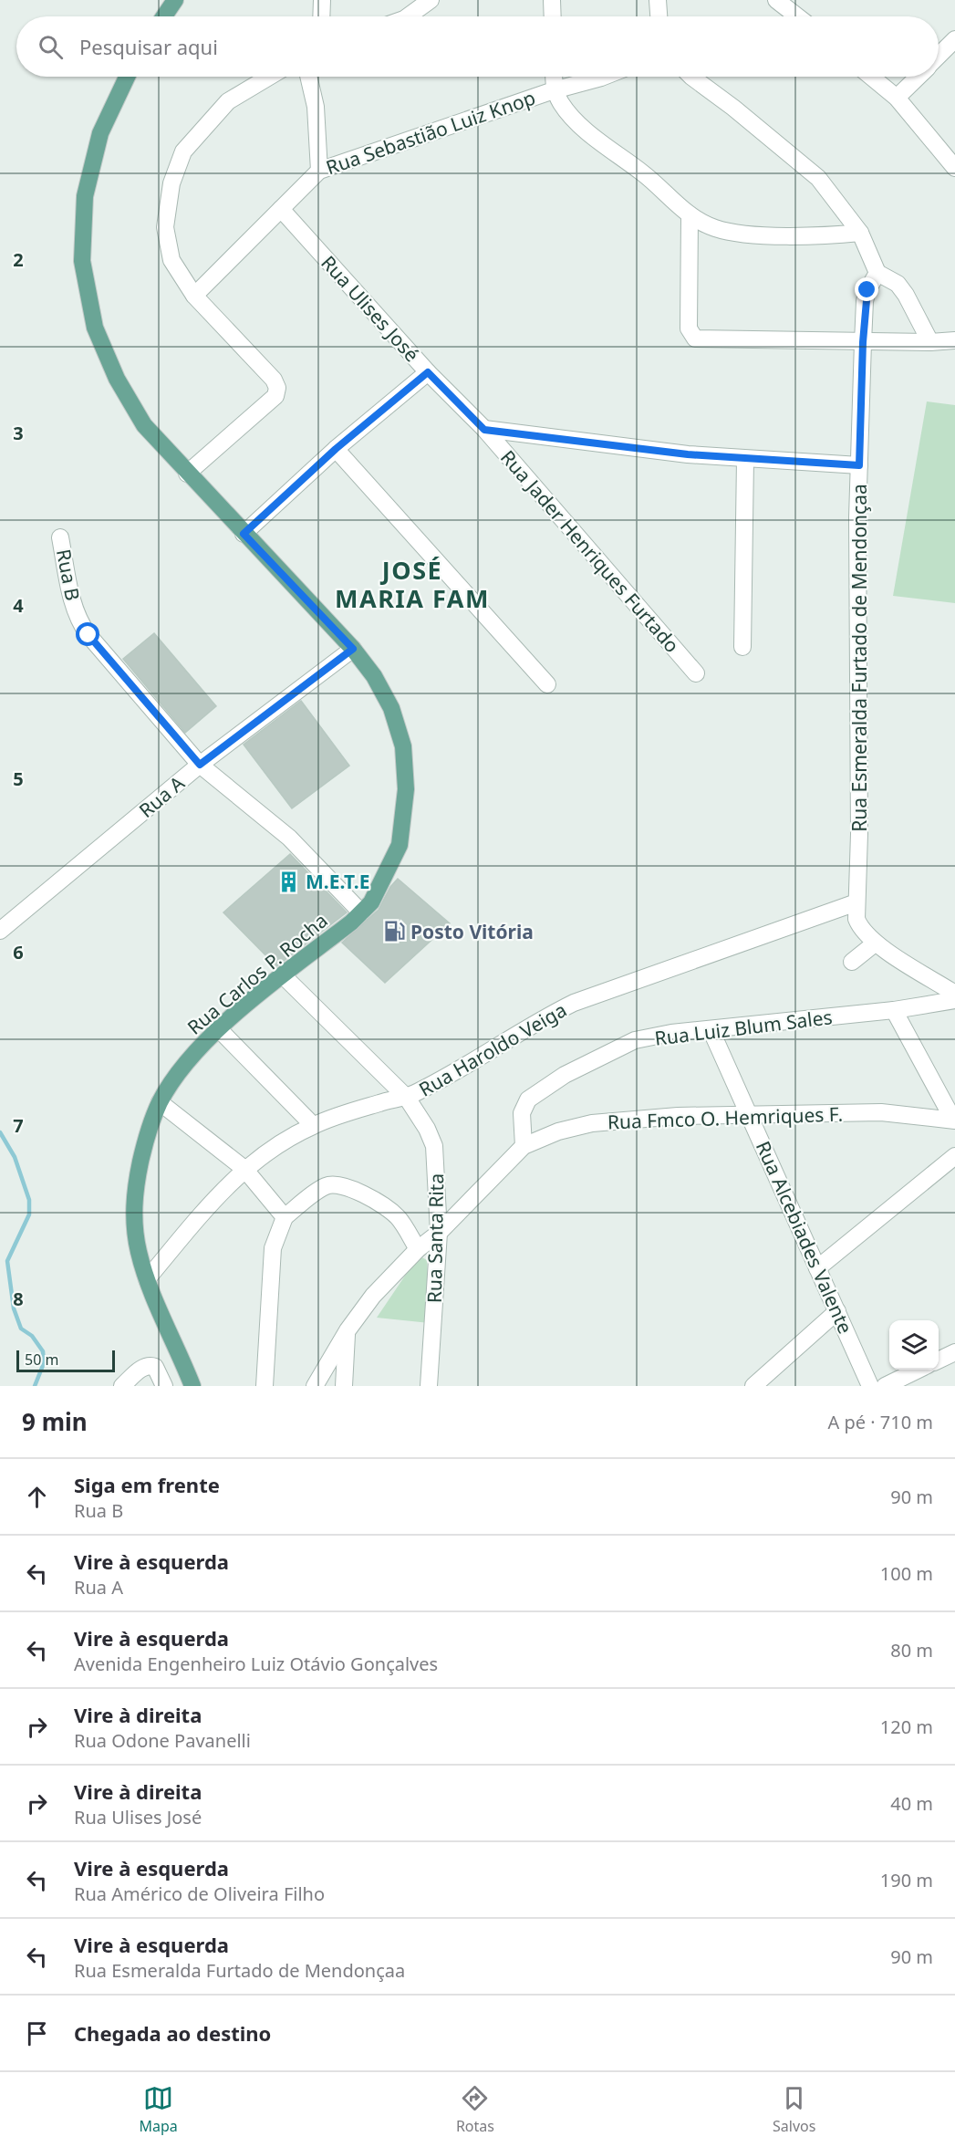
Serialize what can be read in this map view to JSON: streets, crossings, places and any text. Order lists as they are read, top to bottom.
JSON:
{
  "streets": {
    "main road": ["Rua Carlos P. Rocha"],
    "street": [
      "Rua Sebastião Luiz Knop",
      "Rua Ulises José",
      "Rua Jader Henriques Furtado",
      "Rua B",
      "Rua Esmeralda Furtado de Mendonçaa",
      "Rua A",
      "Rua Luiz Blum Sales",
      "Rua Haroldo Veiga",
      "Rua Fmco O. Hemriques F.",
      "Rua Alcebiades Valente",
      "Rua Santa Rita"
    ]
  },
  "crossings": [
    ["Rua Sebastião Luiz Knop", "Rua Ulises José"],
    ["Rua Ulises José", "Rua Jader Henriques Furtado"],
    ["Rua B", "Rua A"],
    ["Rua B", "Rua Carlos P. Rocha"],
    ["Rua Esmeralda Furtado de Mendonçaa", "Rua Haroldo Veiga"],
    ["Rua A", "Rua Carlos P. Rocha"],
    ["Rua Carlos P. Rocha", "Rua Haroldo Veiga"],
    ["Rua Carlos P. Rocha", "Rua Santa Rita"],
    ["Rua Luiz Blum Sales", "Rua Fmco O. Hemriques F."],
    ["Rua Luiz Blum Sales", "Rua Alcebiades Valente"],
    ["Rua Haroldo Veiga", "Rua Santa Rita"],
    ["Rua Fmco O. Hemriques F.", "Rua Alcebiades Valente"],
    ["Rua Fmco O. Hemriques F.", "Rua Santa Rita"]
  ],
  "districts": ["JOSÉ MARIA FAM"],
  "places": {
    "building": ["M.E.T.E"],
    "fuel station": ["Posto Vitória"]
  },
  "scale_bar": "50 m",
  "page": {
    "search": "Pesquisar aqui",
    "scale": "50 m",
    "heading": ["9 min", "A pé · 710 m"],
    "list": [
      ["Siga em frente", "Rua B", "90 m"],
      ["Vire à esquerda", "Rua A", "100 m"],
      ["Vire à esquerda", "Avenida Engenheiro Luiz Otávio Gonçalves", "80 m"],
      ["Vire à direita", "Rua Odone Pavanelli", "120 m"],
      ["Vire à direita", "Rua Ulises José", "40 m"],
      ["Vire à esquerda", "Rua Américo de Oliveira Filho", "190 m"],
      ["Vire à esquerda", "Rua Esmeralda Furtado de Mendonçaa", "90 m"],
      "Chegada ao destino"
    ],
    "nav": ["Mapa", "Rotas", "Salvos"]
  },
  "grid": {
    "rows": [
      "2",
      "3",
      "4",
      "5",
      "6",
      "7",
      "8"
    ]
  }
}
